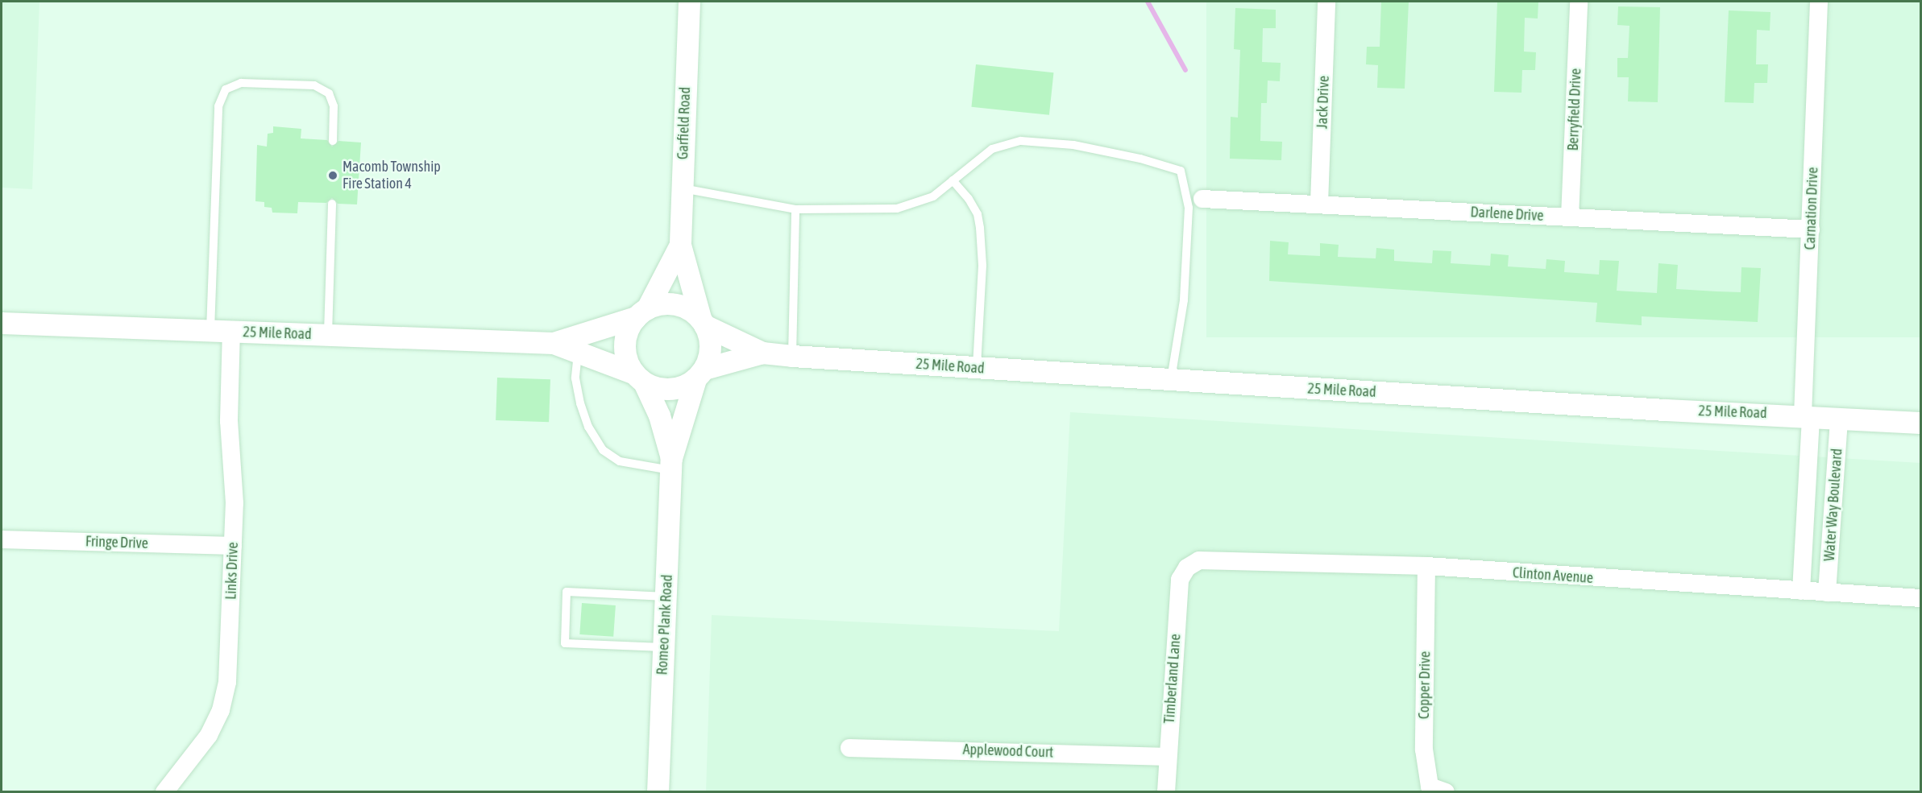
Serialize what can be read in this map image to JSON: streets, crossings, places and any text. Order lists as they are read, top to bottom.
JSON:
{
  "streets": {
    "street": [
      "Jack Drive",
      "Berryfield Drive",
      "Garfield Road",
      "Carnation Drive",
      "Darlene Drive",
      "25 Mile Road",
      "Water Way Boulevard",
      "Fringe Drive",
      "Links Drive",
      "Clinton Avenue",
      "Romeo Plank Road",
      "Timberland Lane",
      "Copper Drive",
      "Applewood Court"
    ]
  },
  "crossings": [
    ["Jack Drive", "Darlene Drive"],
    ["Berryfield Drive", "Darlene Drive"],
    ["Garfield Road", "25 Mile Road"],
    ["Garfield Road", "Romeo Plank Road"],
    ["Carnation Drive", "Darlene Drive"],
    ["Carnation Drive", "25 Mile Road"],
    ["Carnation Drive", "Water Way Boulevard"],
    ["25 Mile Road", "Water Way Boulevard"],
    ["25 Mile Road", "Links Drive"],
    ["25 Mile Road", "Romeo Plank Road"],
    ["Water Way Boulevard", "Clinton Avenue"],
    ["Fringe Drive", "Links Drive"],
    ["Clinton Avenue", "Timberland Lane"],
    ["Clinton Avenue", "Copper Drive"],
    ["Timberland Lane", "Applewood Court"]
  ],
  "places": ["Macomb Township Fire Station 4"]
}
